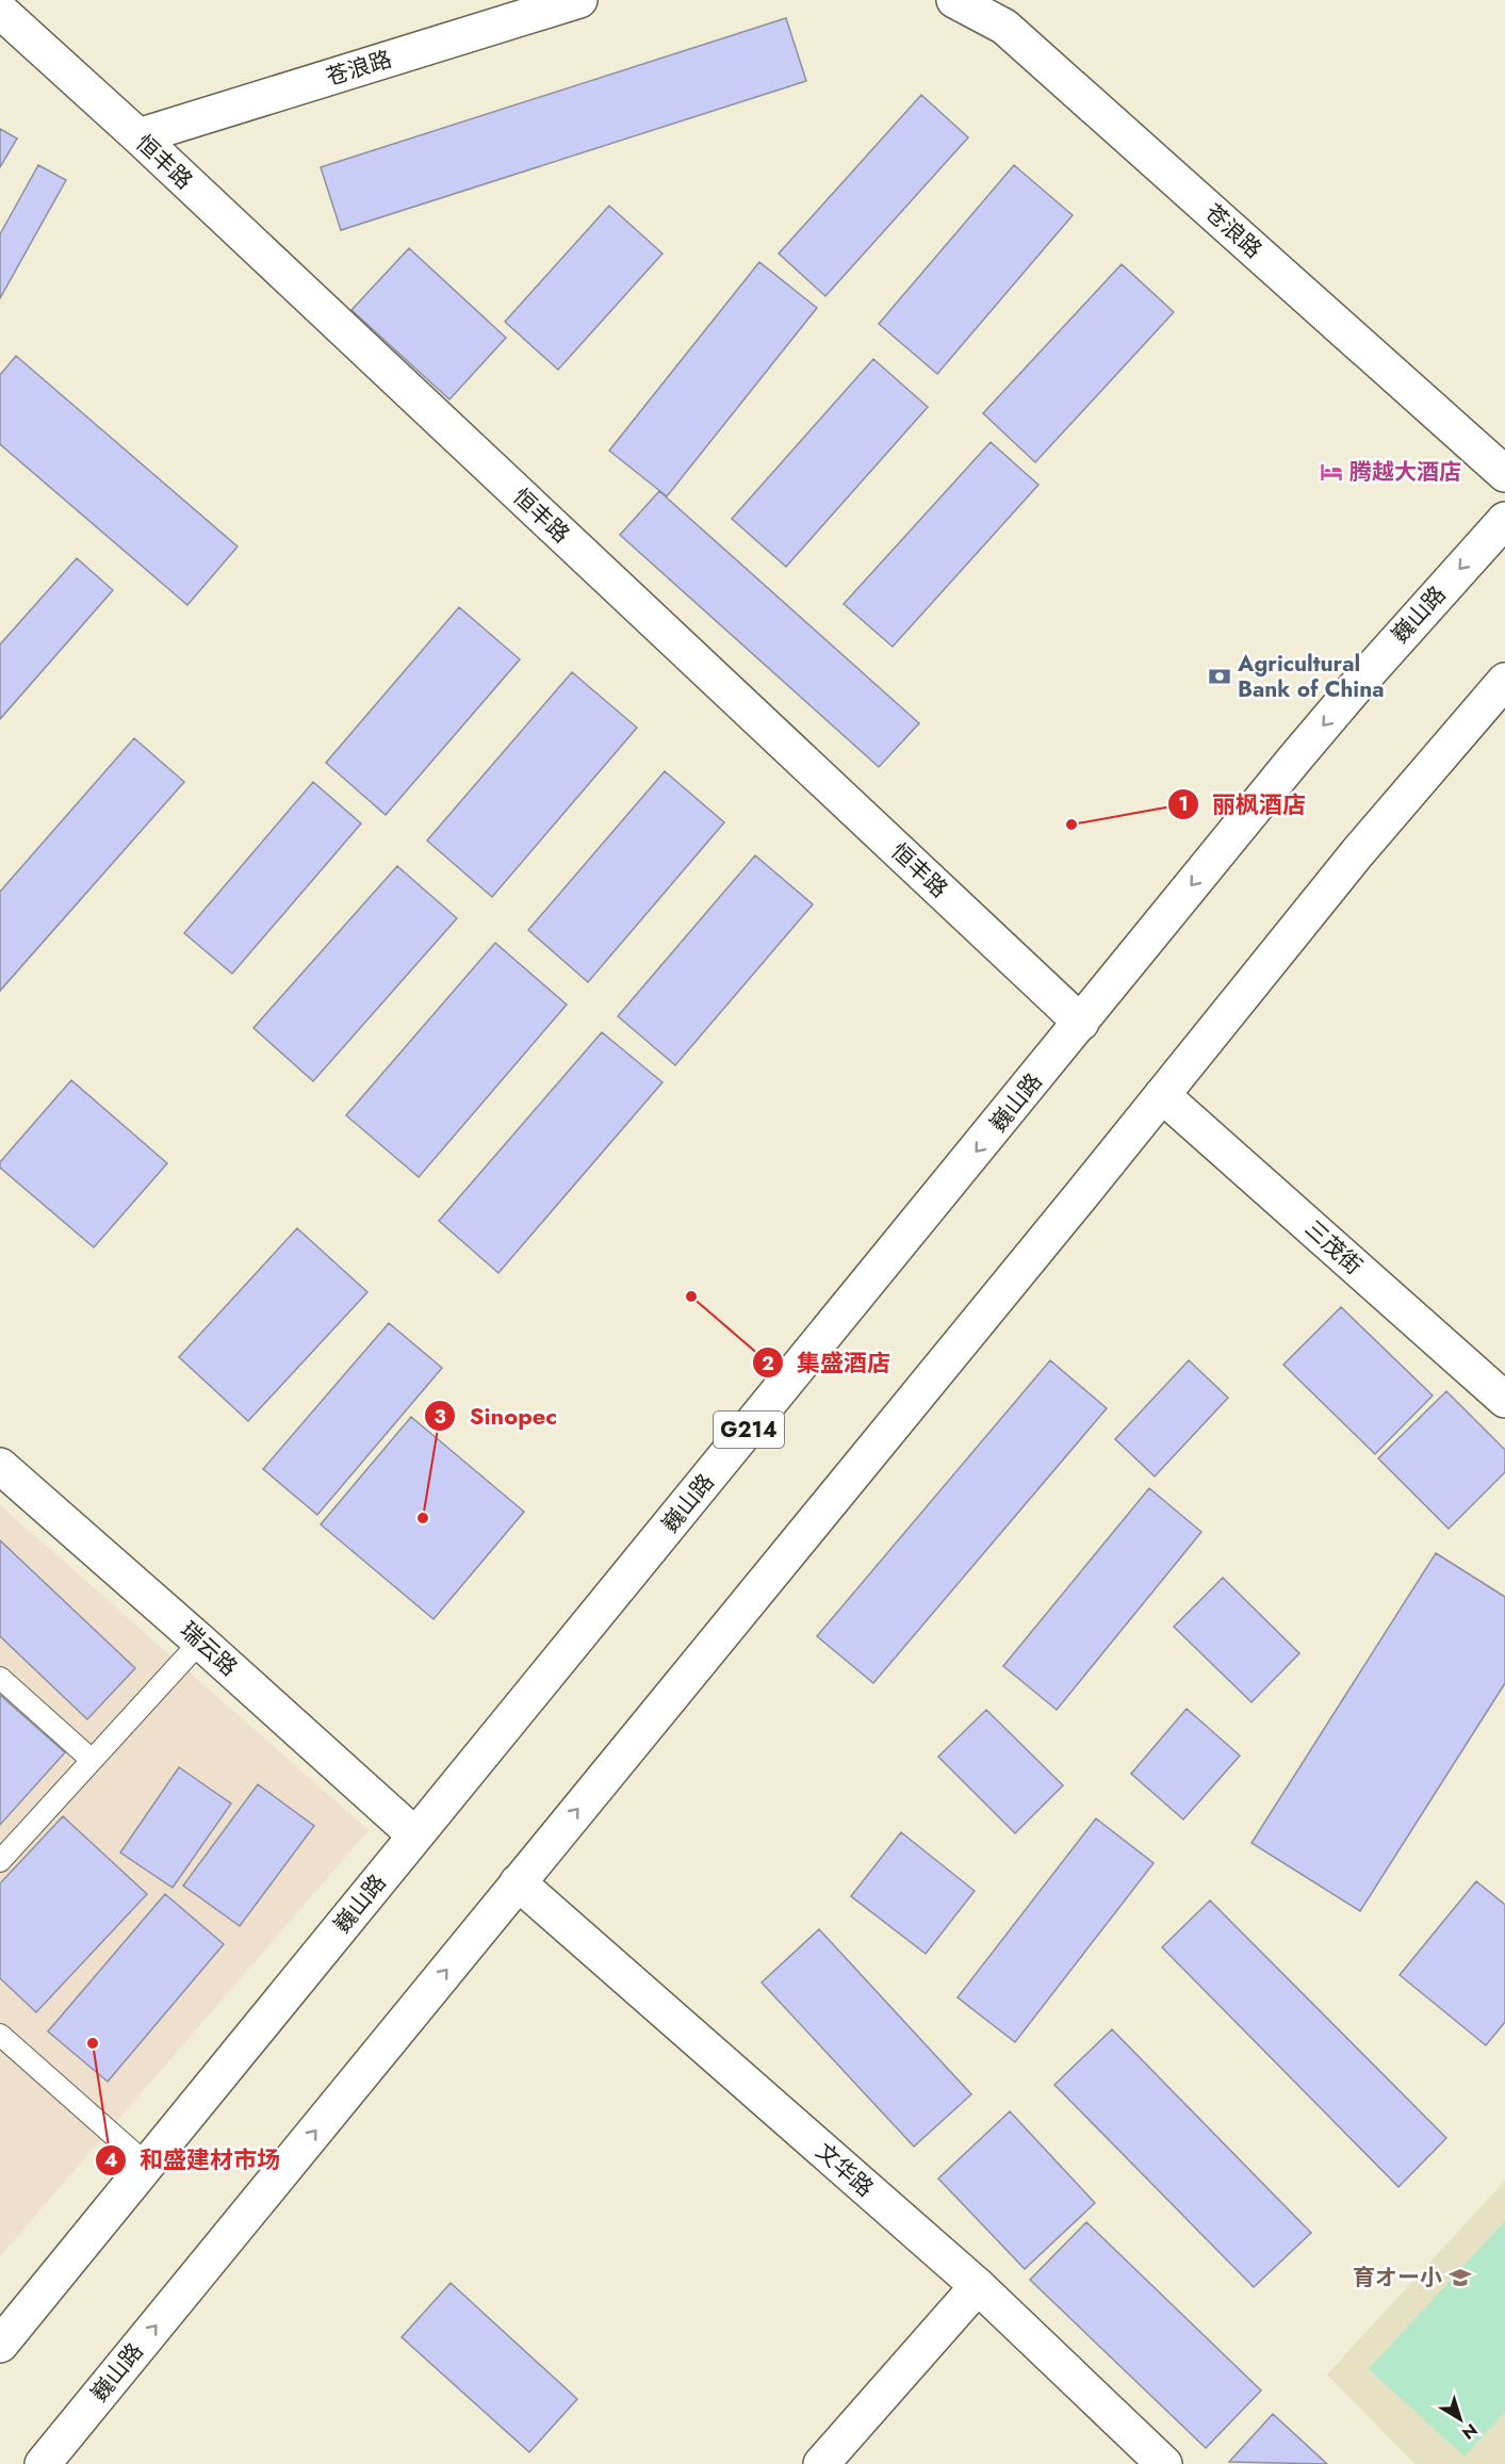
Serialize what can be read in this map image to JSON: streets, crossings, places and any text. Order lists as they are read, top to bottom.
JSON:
{
  "streets": {
    "main road": [
      "苍浪路",
      "恒丰路",
      "巍山路",
      "三茂街",
      "G214",
      "瑞云路",
      "文华路"
    ]
  },
  "crossings": [
    ["苍浪路", "恒丰路"],
    ["恒丰路", "巍山路"],
    ["巍山路", "三茂街"],
    ["巍山路", "瑞云路"],
    ["巍山路", "文华路"]
  ],
  "places": {
    "hotel": ["腾越大酒店"],
    "bank": ["Agricultural Bank of China"],
    "other": [
      "丽枫酒店",
      "集盛酒店",
      "Sinopec",
      "和盛建材市场"
    ],
    "school or university": ["育オー小"]
  },
  "north": "bottom right"
}
